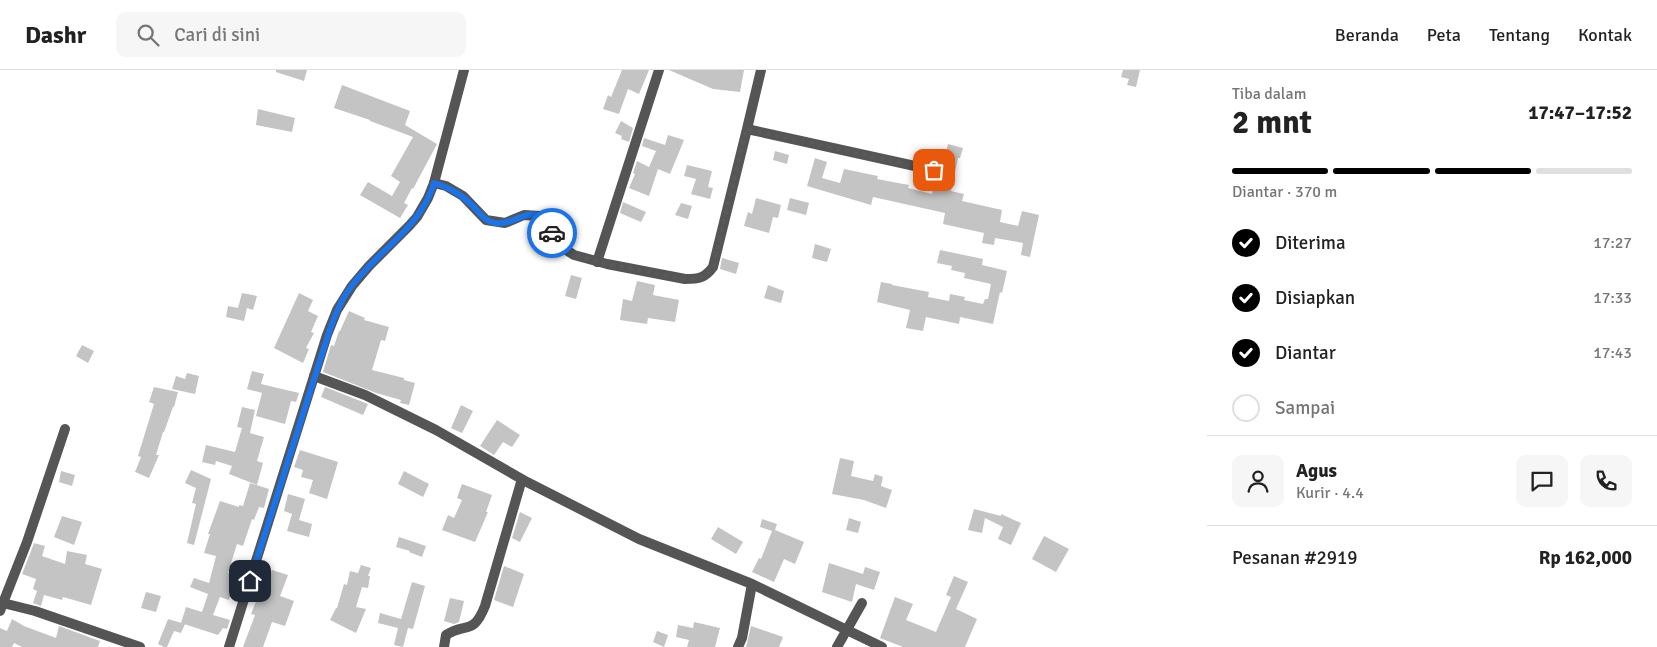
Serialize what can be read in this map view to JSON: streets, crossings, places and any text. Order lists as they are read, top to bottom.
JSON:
{
  "page": {
    "header": "Dashr",
    "search": "Cari di sini",
    "nav": [
      "Beranda",
      "Peta",
      "Tentang",
      "Kontak"
    ],
    "heading": ["2 mnt", "Tiba dalam", "17:47–17:52"],
    "panel": [
      "Agus",
      "Kurir · 4.4",
      "Pesanan #2919",
      "Rp 162,000"
    ],
    "bar": "Diantar · 370 m",
    "list": [
      ["Diterima", "17:27"],
      ["Disiapkan", "17:33"],
      ["Diantar", "17:43"],
      "Sampai"
    ]
  }
}
